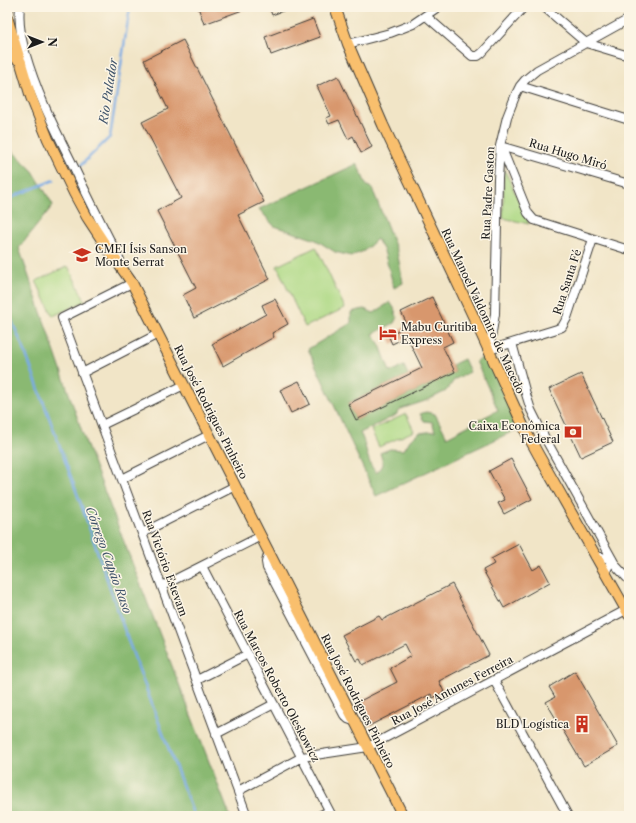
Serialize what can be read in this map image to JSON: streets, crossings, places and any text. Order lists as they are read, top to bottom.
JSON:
{
  "streets": {
    "main road": ["Rua Manoel Valdomiro de Macedo", "Rua José Rodrigues Pinheiro"],
    "street": [
      "Rua Hugo Miró",
      "Rua Padre Gaston",
      "Rua Santa Fé",
      "Rua Victório Estevam",
      "Rua Marcos Roberto Oleskowicz",
      "Rua José Antunes Ferreira"
    ]
  },
  "crossings": [
    ["Rua Hugo Miró", "Rua Padre Gaston"],
    ["Rua Padre Gaston", "Rua Santa Fé"],
    ["Rua Padre Gaston", "Rua Manoel Valdomiro de Macedo"],
    ["Rua Santa Fé", "Rua Manoel Valdomiro de Macedo"],
    ["Rua Manoel Valdomiro de Macedo", "Rua José Antunes Ferreira"],
    ["Rua José Rodrigues Pinheiro", "Rua Victório Estevam"],
    ["Rua José Rodrigues Pinheiro", "Rua José Antunes Ferreira"],
    ["Rua Victório Estevam", "Rua José Antunes Ferreira"],
    ["Rua Marcos Roberto Oleskowicz", "Rua José Antunes Ferreira"]
  ],
  "water": ["Rio Pulador", "Córrego Capão Raso"],
  "places": {
    "school or university": ["CMEI Ísis Sanson Monte Serrat"],
    "hotel": ["Mabu Curitiba Express"],
    "bank": ["Caixa Econômica Federal"],
    "building": ["BLD Logística"]
  },
  "north": "right"
}
